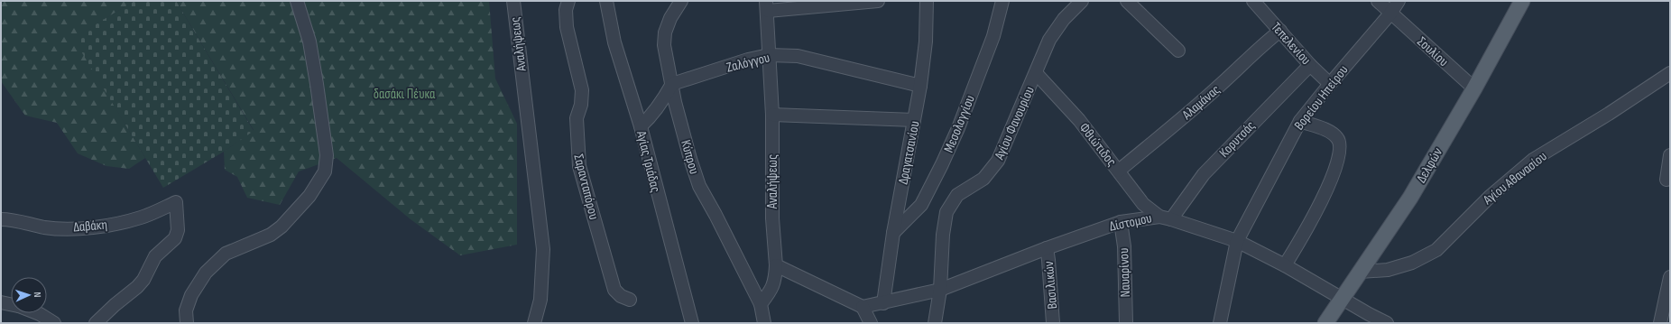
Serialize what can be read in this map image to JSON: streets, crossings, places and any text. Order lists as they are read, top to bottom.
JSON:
{
  "streets": {
    "main road": ["Δελφών"],
    "street": [
      "Τεπελενίου",
      "Αναλήψεως",
      "Σουλίου",
      "Ζαλόγγου",
      "Βορείου Ηπείρου",
      "Αλαμάνας",
      "Αγίου Φανουρίου",
      "Μεσολογγίου",
      "Κορυτσάς",
      "Φθιώτιδος",
      "Δραγατσανίου",
      "Κύπρου",
      "Αγίας Τριάδας",
      "Αγίου Αθανασίου",
      "Σαρανταπόρου",
      "Δίστομου",
      "Δαβάκη",
      "Ναυαρίνου",
      "Βασιλικών"
    ]
  },
  "crossings": [
    ["Τεπελενίου", "Βορείου Ηπείρου"],
    ["Τεπελενίου", "Αλαμάνας"],
    ["Τεπελενίου", "Κορυτσάς"],
    ["Αναλήψεως", "Ζαλόγγου"],
    ["Αναλήψεως", "Κύπρου"],
    ["Σουλίου", "Βορείου Ηπείρου"],
    ["Σουλίου", "Δελφών"],
    ["Ζαλόγγου", "Δραγατσανίου"],
    ["Ζαλόγγου", "Κύπρου"],
    ["Βορείου Ηπείρου", "Δίστομου"],
    ["Αλαμάνας", "Φθιώτιδος"],
    ["Αγίου Φανουρίου", "Φθιώτιδος"],
    ["Αγίου Φανουρίου", "Δίστομου"],
    ["Μεσολογγίου", "Δραγατσανίου"],
    ["Κορυτσάς", "Φθιώτιδος"],
    ["Κορυτσάς", "Δίστομου"],
    ["Φθιώτιδος", "Δίστομου"],
    ["Δραγατσανίου", "Δίστομου"],
    ["Δελφών", "Αγίου Αθανασίου"],
    ["Δελφών", "Δίστομου"],
    ["Δίστομου", "Ναυαρίνου"],
    ["Δίστομου", "Βασιλικών"]
  ],
  "parks": ["δασάκι Πέυκα"],
  "north": "right"
}
